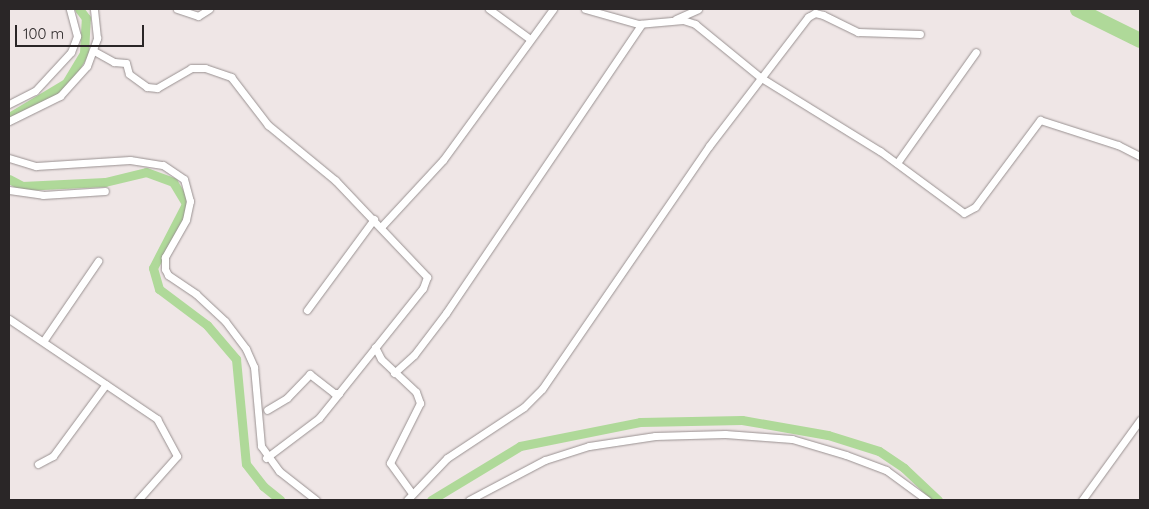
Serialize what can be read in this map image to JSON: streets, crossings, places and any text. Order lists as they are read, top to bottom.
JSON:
{
  "scale_bar": "100 m"
}
